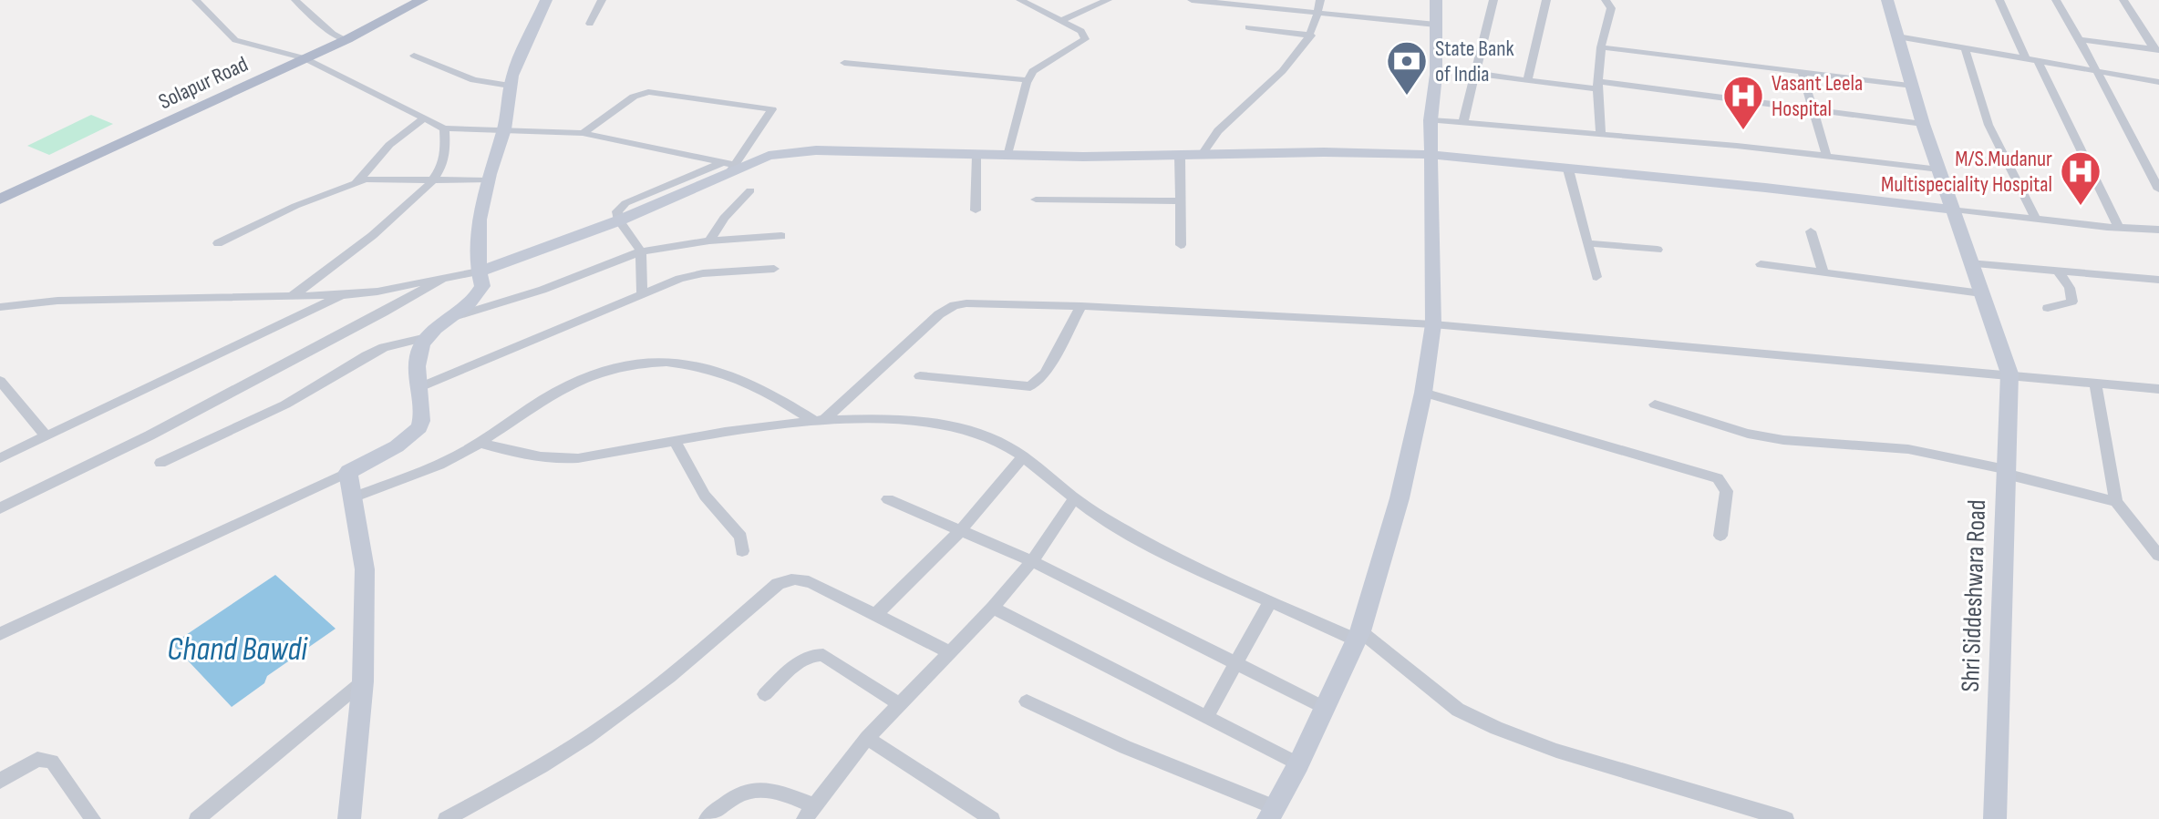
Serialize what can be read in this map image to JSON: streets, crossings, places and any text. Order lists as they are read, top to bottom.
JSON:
{
  "streets": {
    "main road": ["Solapur Road"],
    "street": ["Shri Siddeshwara Road"]
  },
  "water": ["Chand Bawdi"],
  "places": {
    "bank": ["State Bank of India"],
    "hospital": ["Vasant Leela Hospital", "M/S.Mudanur Multispeciality Hospital"]
  }
}
